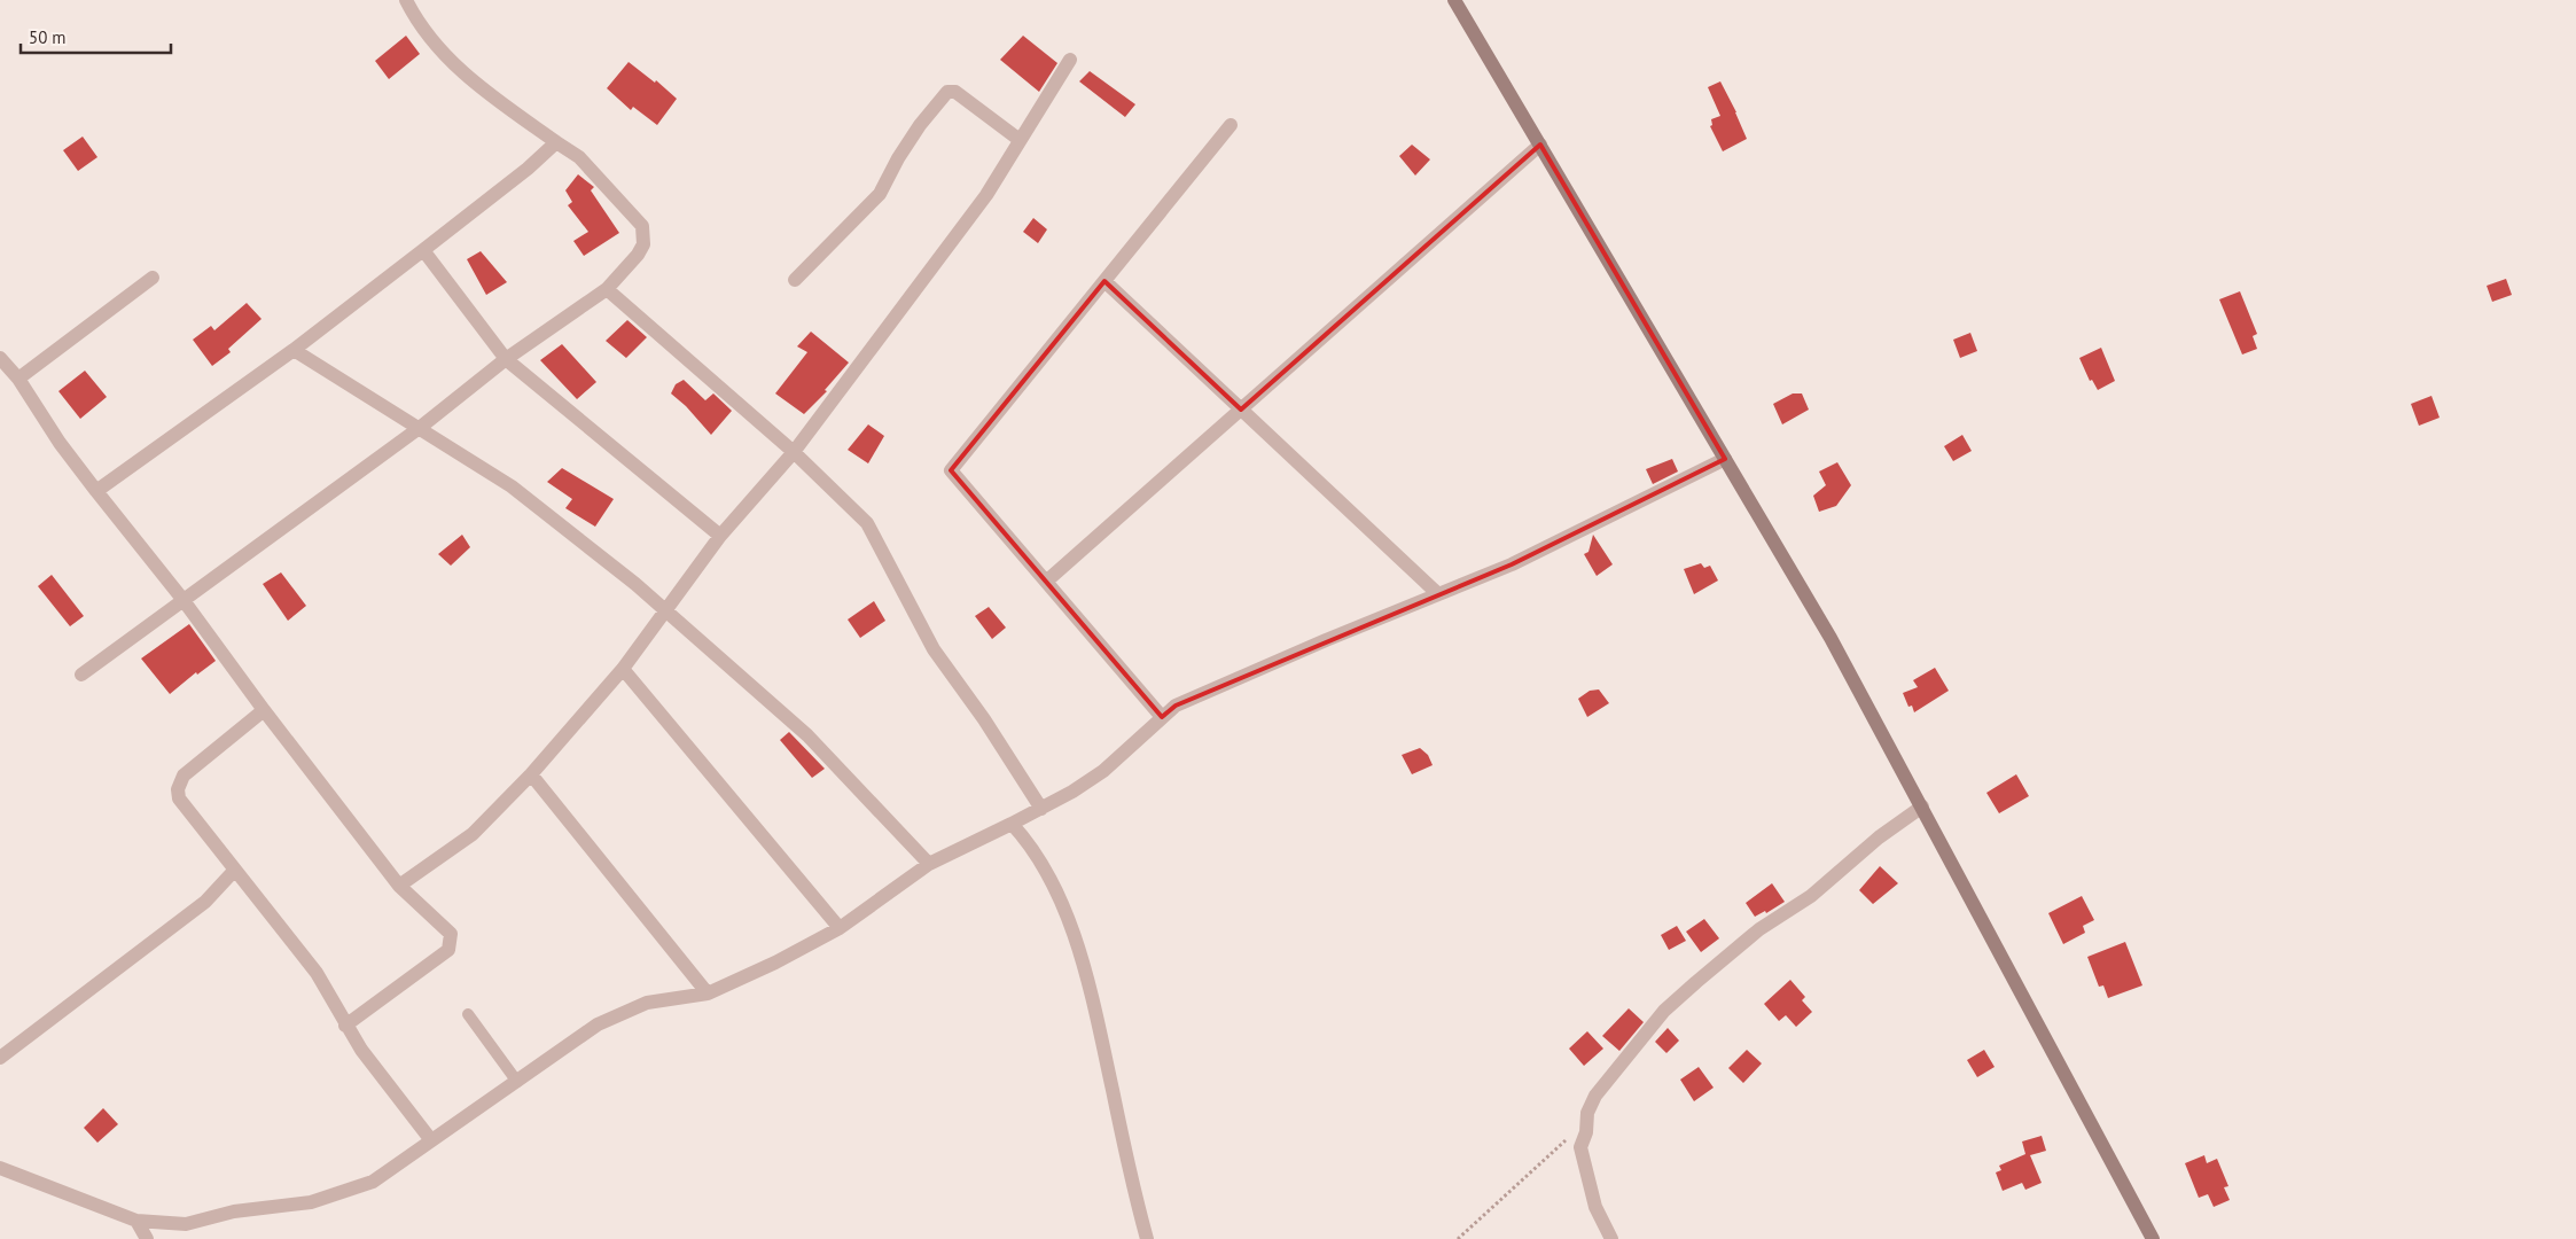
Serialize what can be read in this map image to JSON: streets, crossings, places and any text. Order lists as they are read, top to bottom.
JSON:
{
  "scale_bar": "50 m"
}
